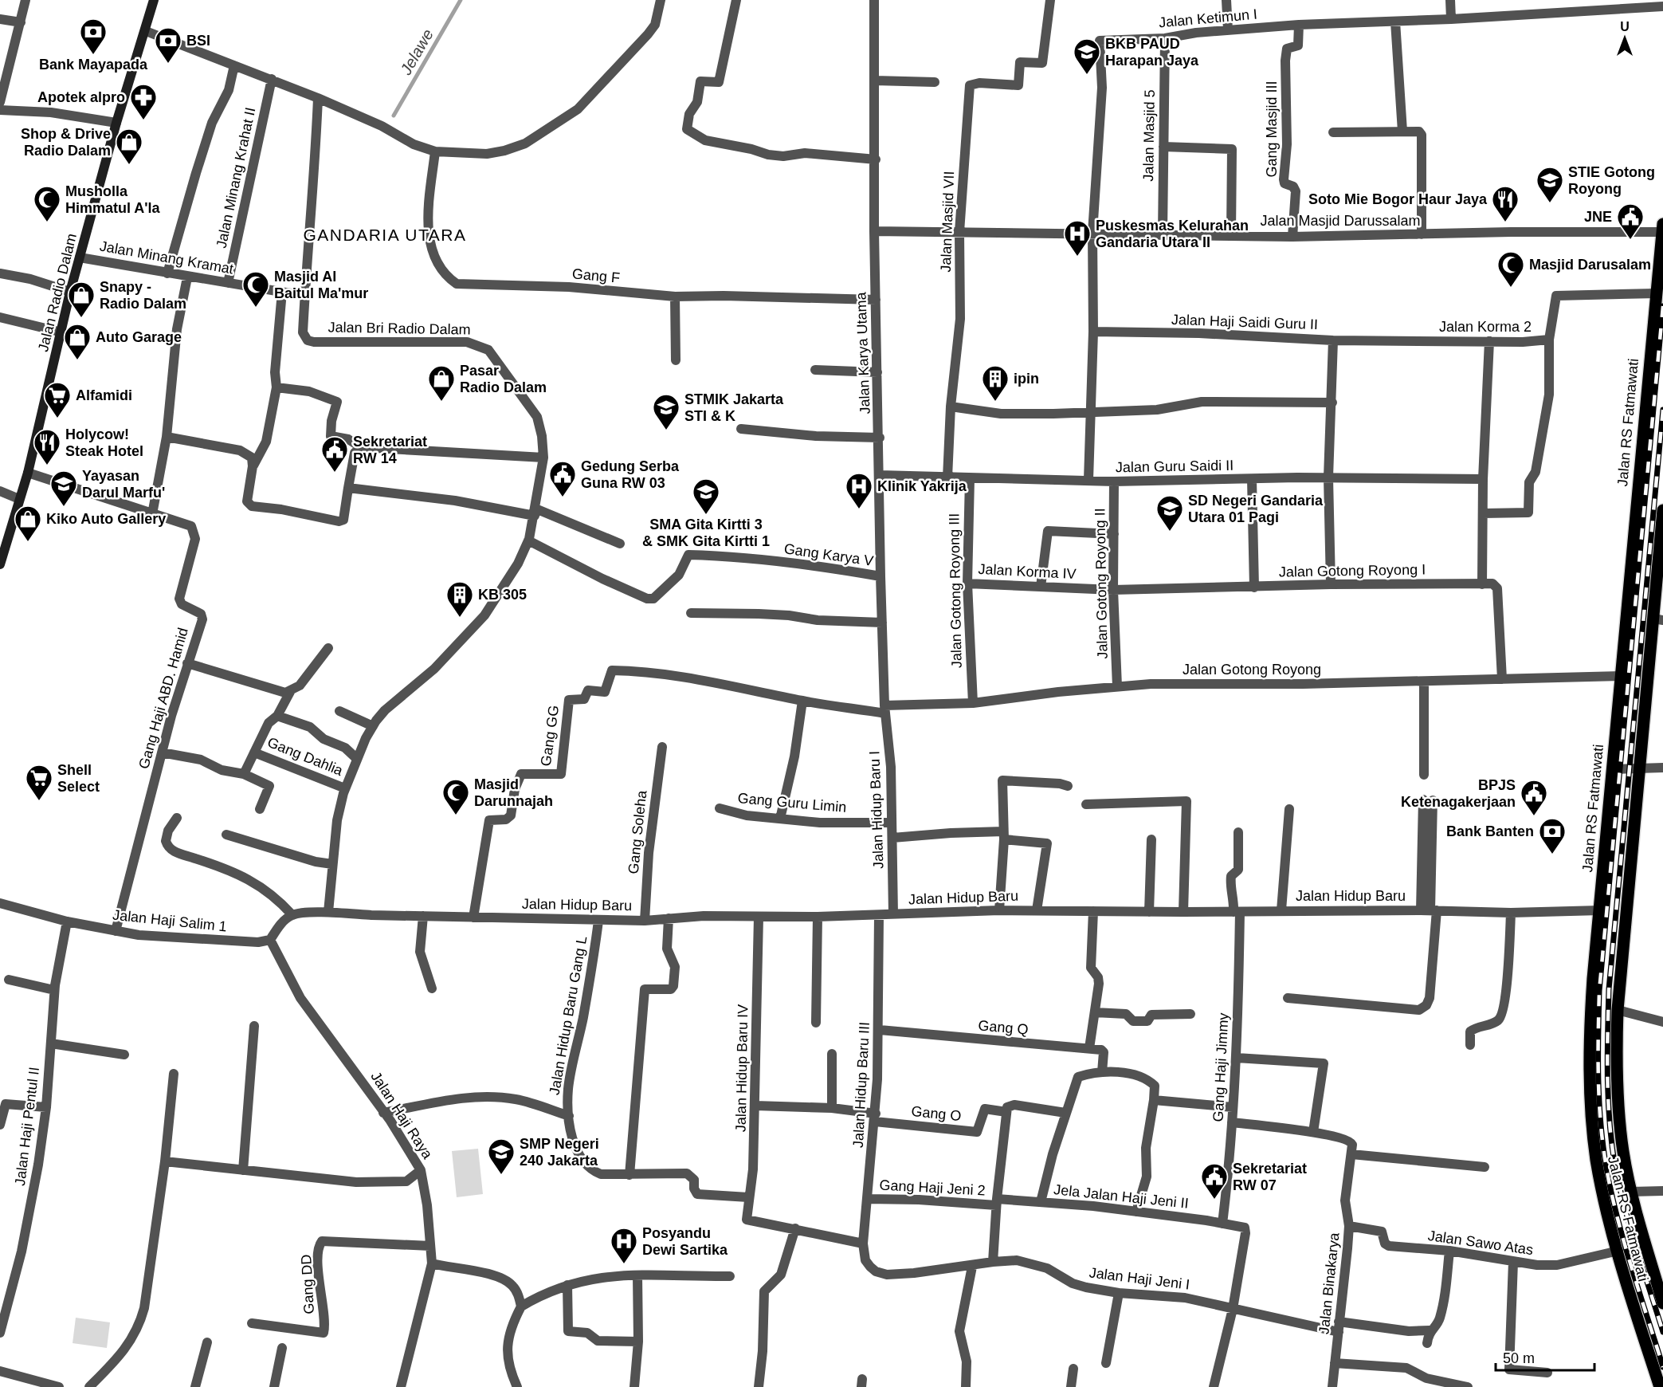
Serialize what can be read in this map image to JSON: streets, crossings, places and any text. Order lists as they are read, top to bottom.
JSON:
{
  "streets": {
    "main road": ["Jalan Radio Dalam", "Jalan RS Fatmawati"],
    "street": [
      "Jalan Ketimun I",
      "Gang Masjid III",
      "Jalan Masjid 5",
      "Jalan Minang Krahat II",
      "Jalan Masjid Darussalam",
      "Jalan Masjid VII",
      "Jalan Minang Kramat",
      "Gang F",
      "Jalan Haji Saidi Guru II",
      "Jalan Korma 2",
      "Jalan Bri Radio Dalam",
      "Jalan Karya Utama",
      "Jalan Guru Saidi II",
      "Gang Karya V",
      "Jalan Gotong Royong I",
      "Jalan Korma IV",
      "Jalan Gotong Royong II",
      "Jalan Gotong Royong III",
      "Jalan Gotong Royong",
      "Gang Haji ABD. Hamid",
      "Gang GG",
      "Gang Dahlia",
      "Gang Guru Limin",
      "Jalan Hidup Baru I",
      "Gang Soleha",
      "Jalan Hidup Baru",
      "Jalan Haji Salim 1",
      "Jalan Hidup Baru Gang L",
      "Gang Q",
      "Gang Haji Jimmy",
      "Jalan Hidup Baru IV",
      "Jalan Hidup Baru III",
      "Gang O",
      "Jalan Haji Raya",
      "Jalan Haji Pentul II",
      "Gang Haji Jeni 2",
      "Jela Jalan Haji Jeni II",
      "Jalan Sawo Atas",
      "Jalan Haji Jeni I",
      "Jalan Binakarya",
      "Gang DD"
    ]
  },
  "crossings": [
    ["Jalan Ketimun I", "Gang Masjid III"],
    ["Jalan Ketimun I", "Jalan Masjid 5"],
    ["Jalan Ketimun I", "Jalan Masjid Darussalam"],
    ["Gang Masjid III", "Jalan Masjid Darussalam"],
    ["Jalan Masjid 5", "Jalan Masjid Darussalam"],
    ["Jalan Minang Krahat II", "Jalan Minang Kramat"],
    ["Jalan Masjid Darussalam", "Jalan Masjid VII"],
    ["Jalan Masjid Darussalam", "Jalan Karya Utama"],
    ["Jalan Masjid Darussalam", "Jalan RS Fatmawati"],
    ["Jalan Masjid VII", "Jalan Guru Saidi II"],
    ["Jalan Minang Kramat", "Jalan Radio Dalam"],
    ["Jalan Minang Kramat", "Jalan Bri Radio Dalam"],
    ["Gang F", "Jalan Karya Utama"],
    ["Jalan Haji Saidi Guru II", "Jalan Korma 2"],
    ["Jalan Haji Saidi Guru II", "Jalan Guru Saidi II"],
    ["Jalan Korma 2", "Jalan RS Fatmawati"],
    ["Jalan Bri Radio Dalam", "Gang Karya V"],
    ["Jalan Bri Radio Dalam", "Gang Dahlia"],
    ["Jalan Bri Radio Dalam", "Jalan Hidup Baru"],
    ["Jalan Karya Utama", "Jalan Guru Saidi II"],
    ["Jalan Karya Utama", "Gang Karya V"],
    ["Jalan Karya Utama", "Jalan Gotong Royong"],
    ["Jalan Karya Utama", "Jalan Hidup Baru I"],
    ["Jalan RS Fatmawati", "Jalan Gotong Royong"],
    ["Jalan RS Fatmawati", "Jalan Hidup Baru"],
    ["Jalan RS Fatmawati", "Jalan Sawo Atas"],
    ["Jalan Guru Saidi II", "Jalan Gotong Royong II"],
    ["Jalan Guru Saidi II", "Jalan Gotong Royong III"],
    ["Jalan Gotong Royong I", "Jalan Korma IV"],
    ["Jalan Gotong Royong I", "Jalan Gotong Royong II"],
    ["Jalan Korma IV", "Jalan Gotong Royong II"],
    ["Jalan Korma IV", "Jalan Gotong Royong III"],
    ["Jalan Gotong Royong II", "Jalan Gotong Royong"],
    ["Jalan Gotong Royong III", "Jalan Gotong Royong"],
    ["Jalan Gotong Royong", "Gang GG"],
    ["Jalan Gotong Royong", "Jalan Hidup Baru I"],
    ["Gang Haji ABD. Hamid", "Jalan Haji Salim 1"],
    ["Gang GG", "Jalan Hidup Baru"],
    ["Gang Guru Limin", "Jalan Hidup Baru I"],
    ["Jalan Hidup Baru I", "Jalan Hidup Baru"],
    ["Gang Soleha", "Jalan Hidup Baru"],
    ["Jalan Hidup Baru", "Jalan Hidup Baru Gang L"],
    ["Jalan Hidup Baru", "Gang Haji Jimmy"],
    ["Jalan Hidup Baru", "Jalan Hidup Baru IV"],
    ["Jalan Hidup Baru", "Jalan Hidup Baru III"],
    ["Jalan Haji Salim 1", "Jalan Haji Raya"],
    ["Jalan Haji Salim 1", "Jalan Haji Pentul II"],
    ["Jalan Hidup Baru Gang L", "Jalan Hidup Baru IV"],
    ["Gang Q", "Jalan Hidup Baru III"],
    ["Gang Haji Jimmy", "Jela Jalan Haji Jeni II"],
    ["Jalan Hidup Baru III", "Gang O"],
    ["Jalan Hidup Baru III", "Gang Haji Jeni 2"],
    ["Jalan Hidup Baru III", "Jalan Haji Jeni I"],
    ["Jalan Haji Raya", "Gang DD"],
    ["Gang Haji Jeni 2", "Jela Jalan Haji Jeni II"],
    ["Jela Jalan Haji Jeni II", "Jalan Haji Jeni I"],
    ["Jalan Sawo Atas", "Jalan Binakarya"],
    ["Jalan Haji Jeni I", "Jalan Binakarya"]
  ],
  "districts": ["GANDARIA UTARA"],
  "water": ["Jelawe"],
  "places": {
    "bank": ["Bank Mayapada", "BSI", "Bank Banten"],
    "school or university": [
      "BKB PAUD Harapan Jaya",
      "STIE Gotong Royong",
      "STMIK Jakarta STI & K",
      "Yayasan Darul Marfu'",
      "SMA Gita Kirtti 3 & SMK Gita Kirtti 1",
      "SD Negeri Gandaria Utara 01 Pagi",
      "SMP Negeri 240 Jakarta"
    ],
    "pharmacy": ["Apotek alpro"],
    "shop": [
      "Shop & Drive Radio Dalam",
      "Snapy - Radio Dalam",
      "Auto Garage",
      "Pasar Radio Dalam",
      "Kiko Auto Gallery"
    ],
    "mosque": [
      "Musholla Himmatul A'la",
      "Masjid Darusalam",
      "Masjid Al Baitul Ma'mur",
      "Masjid Darunnajah"
    ],
    "restaurant": ["Soto Mie Bogor Haur Jaya", "Holycow! Steak Hotel"],
    "public building": [
      "JNE",
      "Sekretariat RW 14",
      "Gedung Serba Guna RW 03",
      "BPJS Ketenagakerjaan",
      "Sekretariat RW 07"
    ],
    "hospital": ["Puskesmas Kelurahan Gandaria Utara II", "Klinik Yakrija", "Posyandu Dewi Sartika"],
    "building": ["ipin", "KB 305"],
    "supermarket": ["Alfamidi", "Shell Select"]
  },
  "scale_bar": "50 m",
  "north": "top"
}
